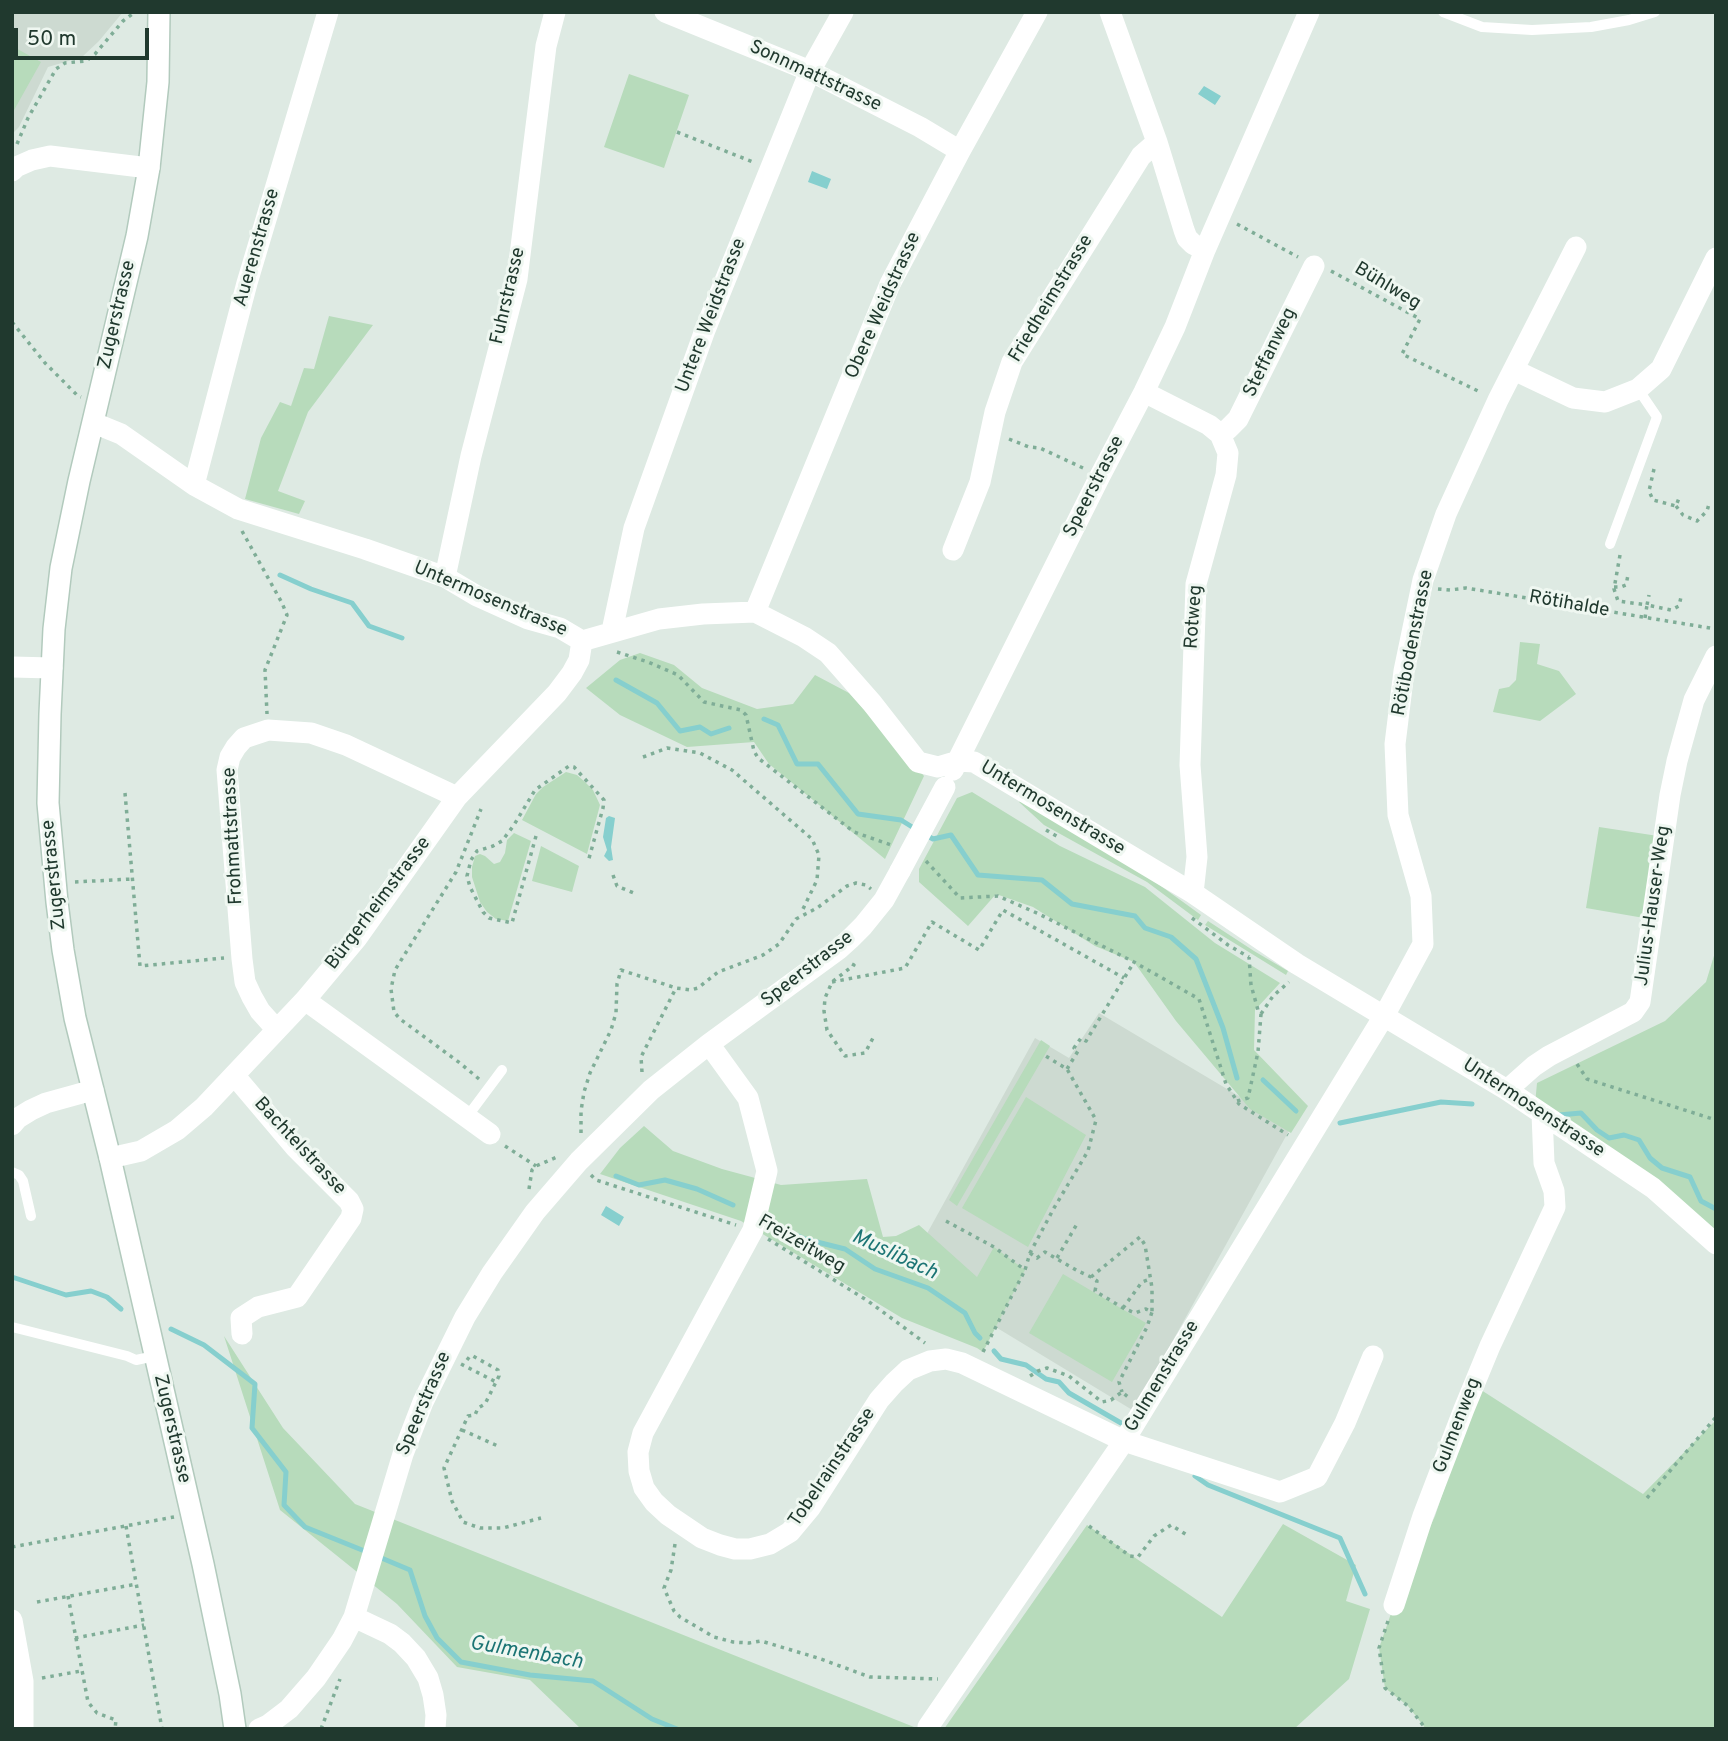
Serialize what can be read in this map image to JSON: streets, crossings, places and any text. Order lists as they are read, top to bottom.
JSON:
{
  "streets": {
    "street": [
      "Sonnmattstrasse",
      "Auerenstrasse",
      "Fuhrstrasse",
      "Friedheimstrasse",
      "Obere Weidstrasse",
      "Zugerstrasse",
      "Untere Weidstrasse",
      "Steffanweg",
      "Speerstrasse",
      "Untermosenstrasse",
      "Rotweg",
      "Rötibodenstrasse",
      "Frohmattstrasse",
      "Bürgerheimstrasse",
      "Julius-Hauser-Weg",
      "Bachtelstrasse",
      "Gulmenstrasse",
      "Gulmenweg",
      "Tobelrainstrasse"
    ],
    "path": ["Bühlweg", "Rötihalde", "Freizeitweg"]
  },
  "crossings": [
    ["Sonnmattstrasse", "Obere Weidstrasse"],
    ["Sonnmattstrasse", "Untere Weidstrasse"],
    ["Auerenstrasse", "Untermosenstrasse"],
    ["Bühlweg", "Steffanweg"],
    ["Bühlweg", "Rötibodenstrasse"],
    ["Fuhrstrasse", "Untermosenstrasse"],
    ["Obere Weidstrasse", "Untermosenstrasse"],
    ["Zugerstrasse", "Untermosenstrasse"],
    ["Zugerstrasse", "Bürgerheimstrasse"],
    ["Untere Weidstrasse", "Untermosenstrasse"],
    ["Steffanweg", "Rotweg"],
    ["Speerstrasse", "Untermosenstrasse"],
    ["Speerstrasse", "Tobelrainstrasse"],
    ["Untermosenstrasse", "Rotweg"],
    ["Untermosenstrasse", "Rötibodenstrasse"],
    ["Untermosenstrasse", "Bürgerheimstrasse"],
    ["Untermosenstrasse", "Julius-Hauser-Weg"],
    ["Untermosenstrasse", "Gulmenstrasse"],
    ["Untermosenstrasse", "Gulmenweg"],
    ["Rötihalde", "Rötibodenstrasse"],
    ["Rötibodenstrasse", "Gulmenstrasse"],
    ["Frohmattstrasse", "Bürgerheimstrasse"],
    ["Bürgerheimstrasse", "Bachtelstrasse"],
    ["Freizeitweg", "Tobelrainstrasse"]
  ],
  "water": ["Muslibach", "Gulmenbach"],
  "scale_bar": "50 m"
}
